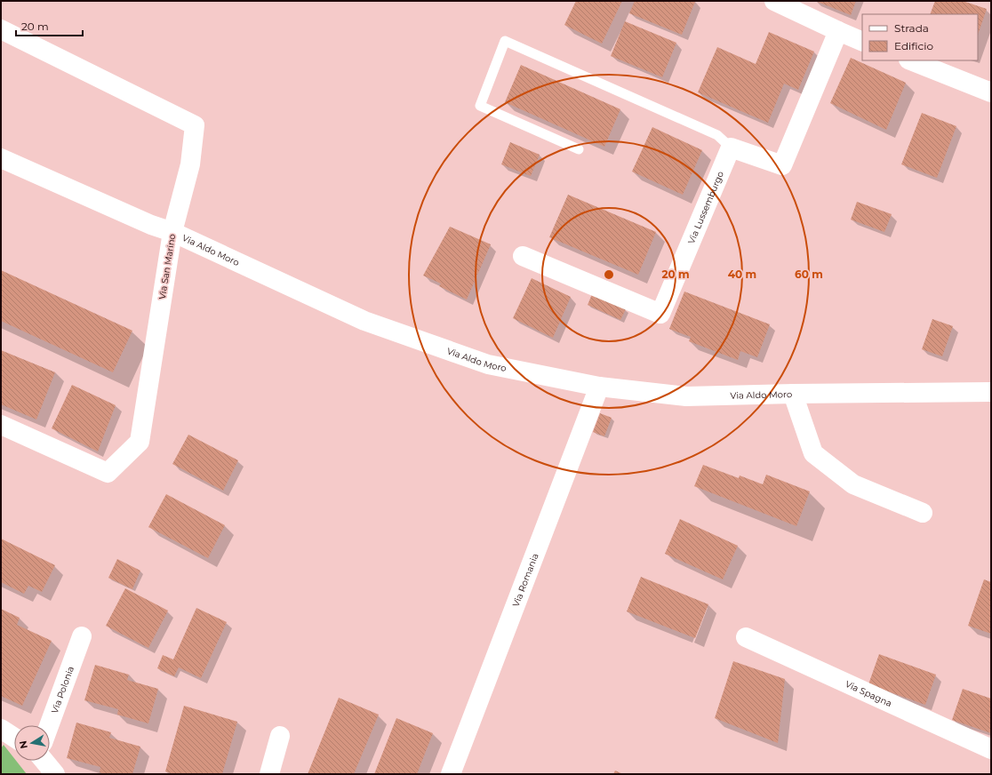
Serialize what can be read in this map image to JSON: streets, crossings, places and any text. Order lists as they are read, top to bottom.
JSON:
{
  "streets": {
    "street": [
      "Via Lussemburgo",
      "Via Aldo Moro",
      "Via San Marino",
      "Via Romania",
      "Via Polonia",
      "Via Spagna"
    ]
  },
  "crossings": [
    ["Via Aldo Moro", "Via San Marino"],
    ["Via Aldo Moro", "Via Romania"]
  ],
  "legend": ["Strada", "Edificio"],
  "scale_bar": "20 m",
  "north": "left",
  "rings": ["20 m", "40 m", "60 m"]
}
